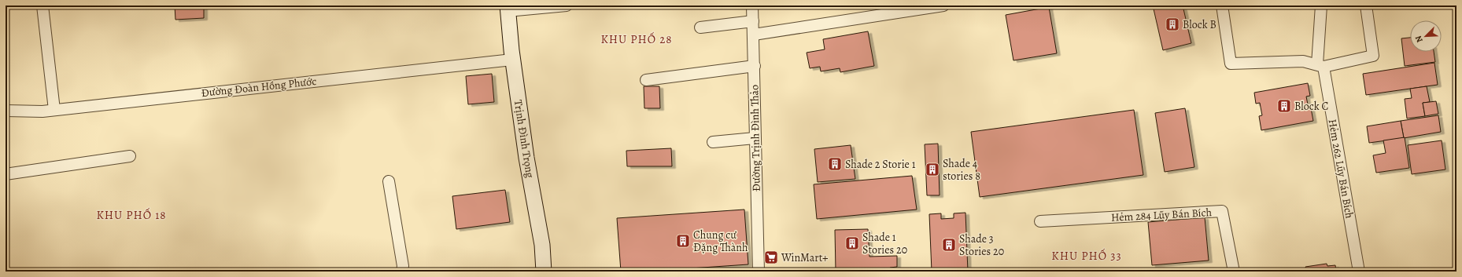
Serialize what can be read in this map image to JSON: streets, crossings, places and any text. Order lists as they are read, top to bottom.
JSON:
{
  "streets": {
    "street": [
      "Đường Đoàn Hồng Phước",
      "Đường Trịnh Đình Thảo",
      "Trịnh Đình Trọng",
      "Hẻm 262 Lũy Bán Bích",
      "Hẻm 284 Lũy Bán Bích"
    ]
  },
  "crossings": [
    ["Đường Đoàn Hồng Phước", "Trịnh Đình Trọng"]
  ],
  "districts": ["KHU PHỐ 28", "KHU PHỐ 18", "KHU PHỐ 33"],
  "places": {
    "building": [
      "Block B",
      "Block C",
      "Shade 2 Storie 1",
      "Shade 4 stories 8",
      "Chung cư Đặng Thành",
      "Shade 1 Stories 20",
      "Shade 3 Stories 20"
    ],
    "supermarket": ["WinMart+"]
  },
  "north": "bottom left"
}
